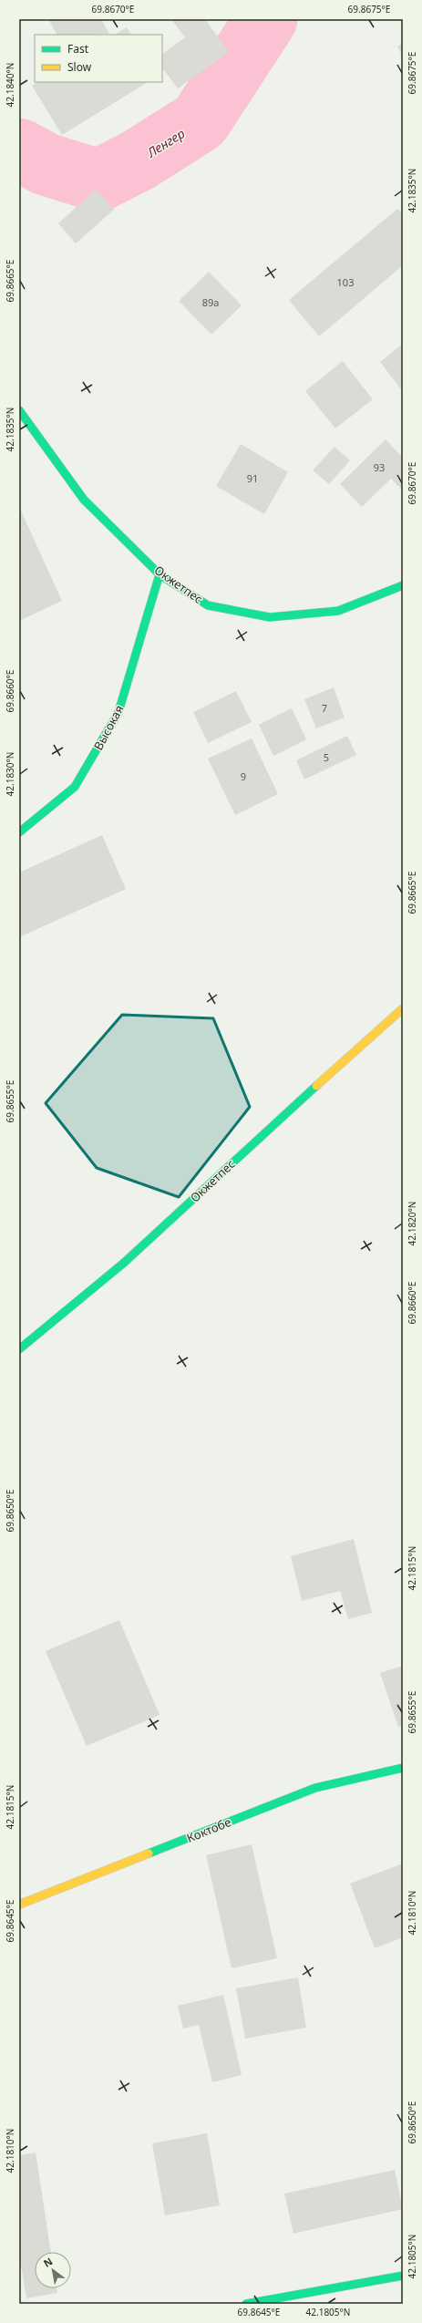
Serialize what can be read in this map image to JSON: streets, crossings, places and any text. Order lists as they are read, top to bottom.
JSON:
{
  "streets": {
    "street": ["Окжетпес", "Высокая", "Коктобе"]
  },
  "crossings": [
    ["Окжетпес", "Высокая"]
  ],
  "water": ["Ленгер"],
  "house_numbers": [
    "103",
    "89а",
    "93",
    "91",
    "7",
    "5",
    "9"
  ],
  "legend": ["Fast", "Slow"],
  "north": "top left",
  "coordinates": [
    "69.8670°E",
    "69.8675°E",
    "42.1840°N",
    "42.1835°N",
    "69.8665°E",
    "69.8660°E",
    "42.1830°N",
    "69.8655°E",
    "42.1820°N",
    "69.8650°E",
    "42.1815°N",
    "42.1810°N",
    "69.8645°E",
    "42.1805°N"
  ]
}
